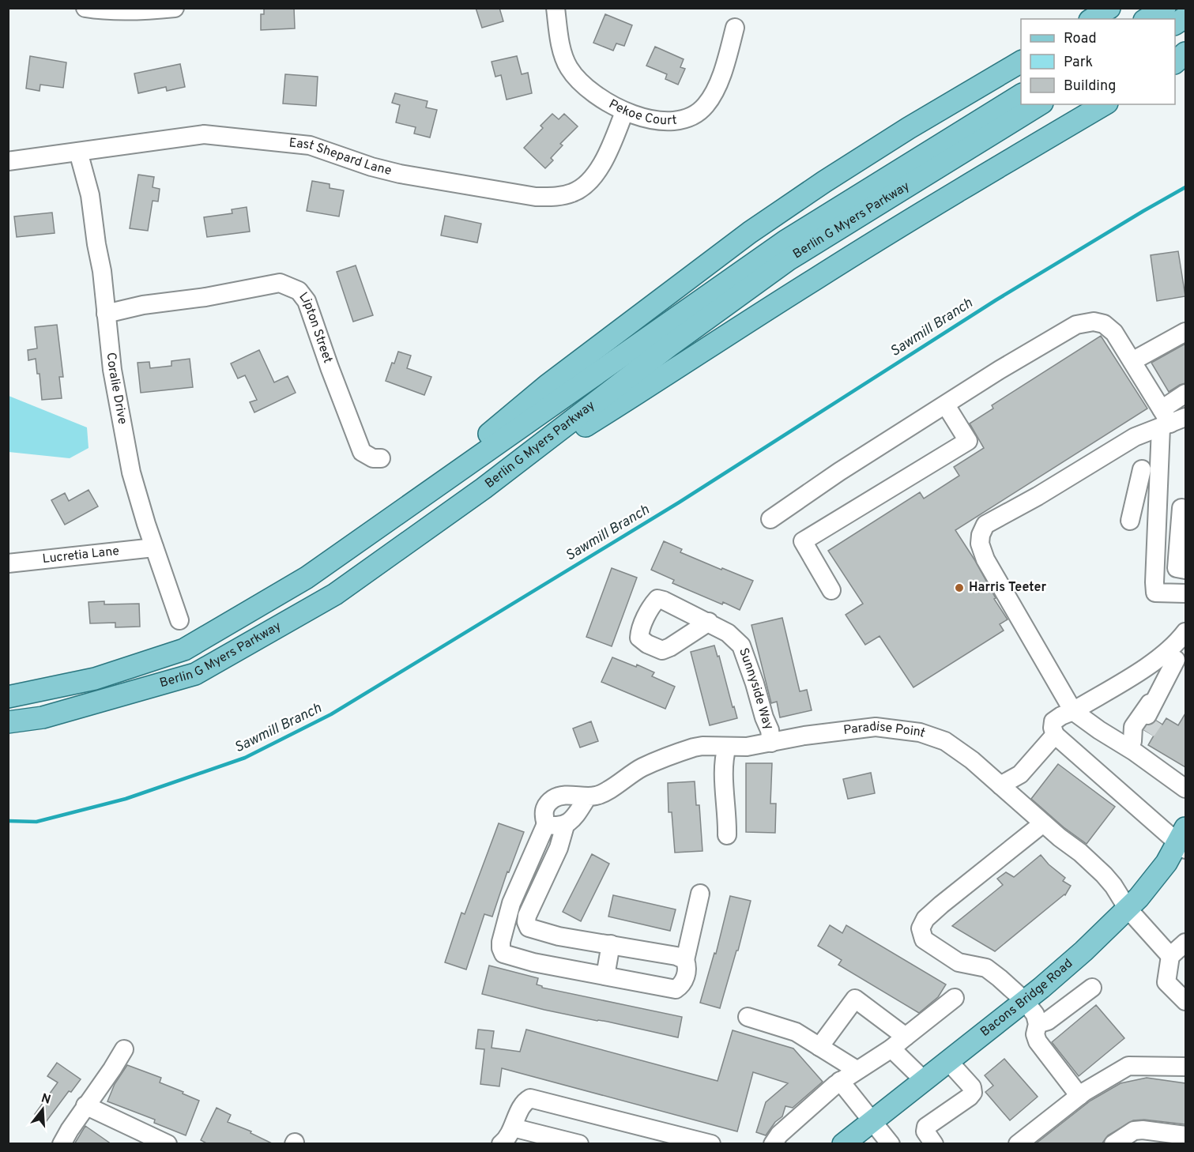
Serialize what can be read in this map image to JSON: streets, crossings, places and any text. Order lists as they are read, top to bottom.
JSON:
{
  "streets": {
    "main road": ["Berlin G Myers Parkway", "Bacons Bridge Road"],
    "street": [
      "Pekoe Court",
      "East Shepard Lane",
      "Lipton Street",
      "Coralie Drive",
      "Lucretia Lane",
      "Sunnyside Way",
      "Paradise Point"
    ]
  },
  "crossings": [
    ["Pekoe Court", "East Shepard Lane"],
    ["East Shepard Lane", "Coralie Drive"],
    ["Lipton Street", "Coralie Drive"],
    ["Coralie Drive", "Lucretia Lane"],
    ["Sunnyside Way", "Paradise Point"],
    ["Paradise Point", "Bacons Bridge Road"]
  ],
  "water": ["Sawmill Branch"],
  "places": ["Harris Teeter"],
  "legend": ["Road", "Park", "Building"],
  "north": "top"
}
